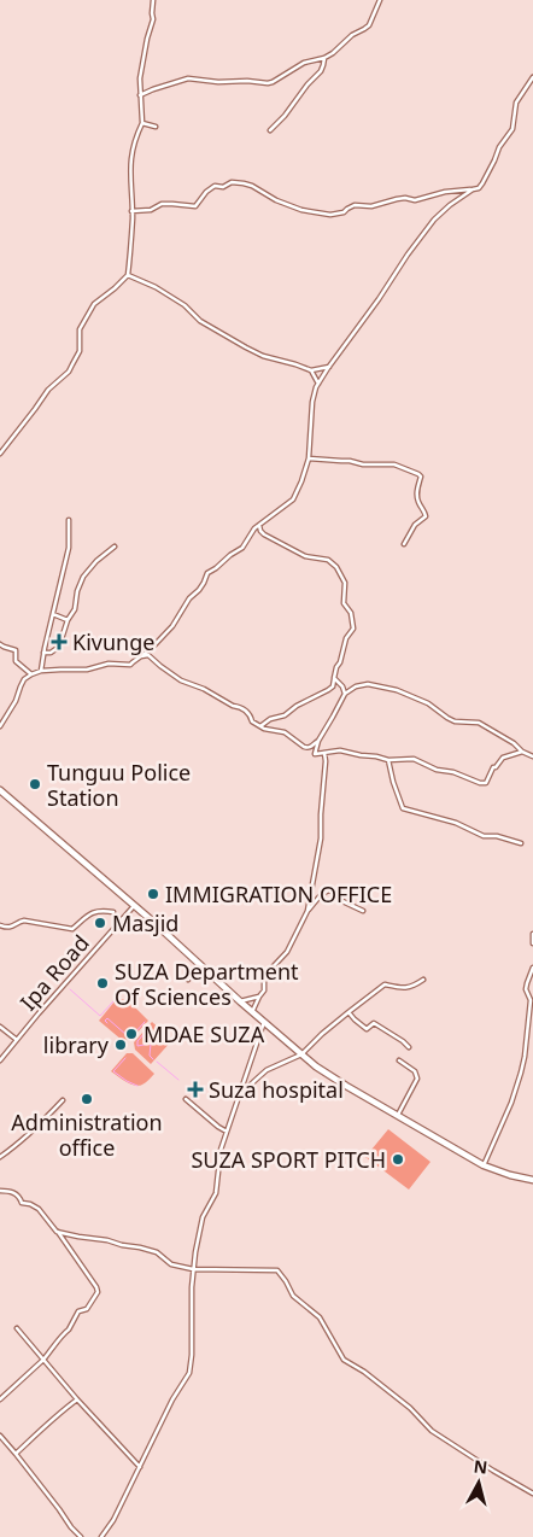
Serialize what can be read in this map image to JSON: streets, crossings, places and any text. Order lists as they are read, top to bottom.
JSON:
{
  "streets": {
    "street": ["Ipa Road"]
  },
  "places": {
    "health": ["Kivunge", "Suza hospital"],
    "other": [
      "Tunguu Police Station",
      "IMMIGRATION OFFICE",
      "Masjid",
      "SUZA Department Of Sciences",
      "MDAE SUZA",
      "library",
      "Administration office",
      "SUZA SPORT PITCH"
    ]
  },
  "north": "top"
}
